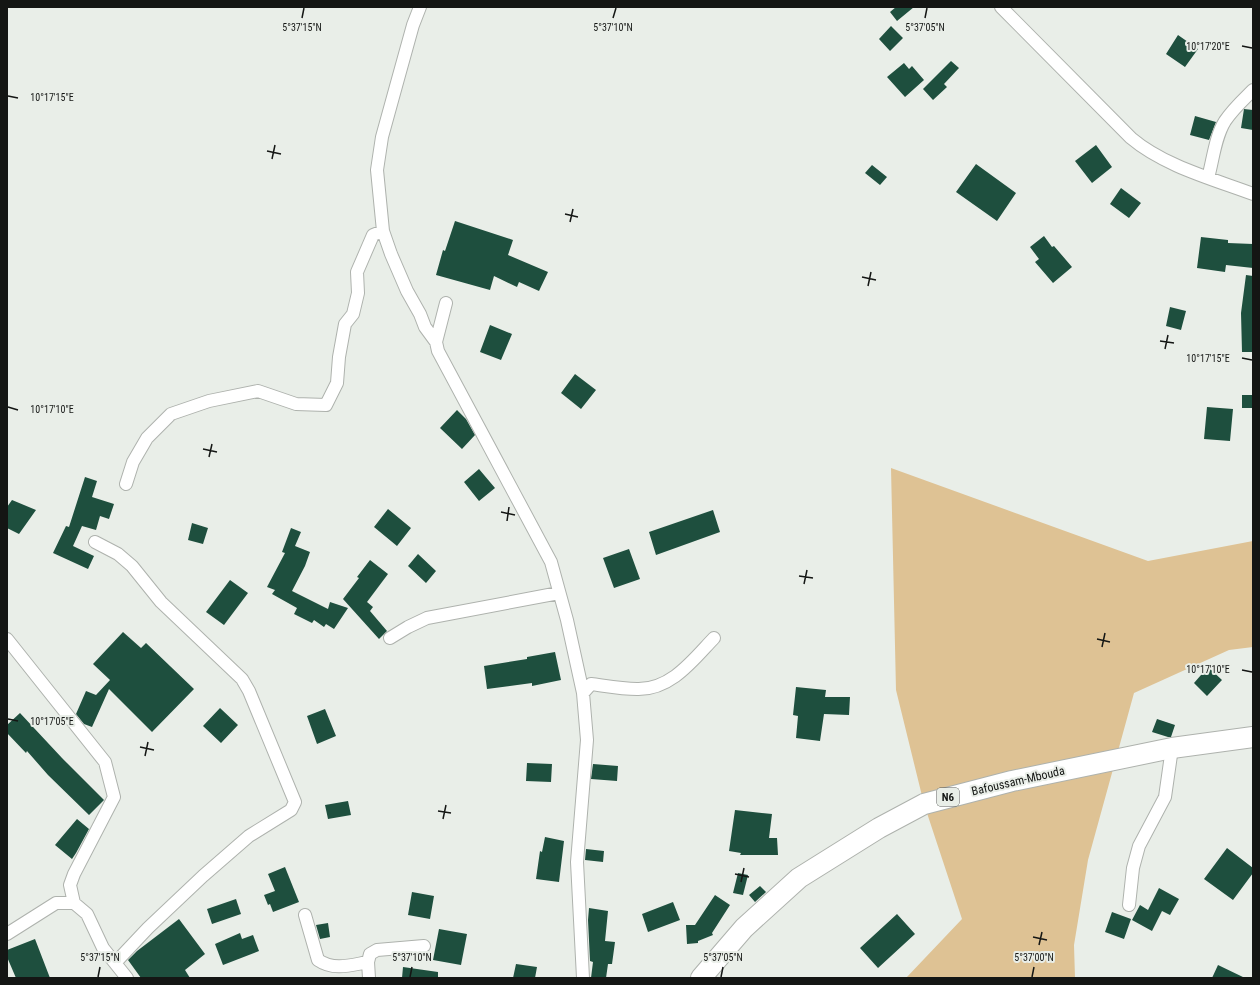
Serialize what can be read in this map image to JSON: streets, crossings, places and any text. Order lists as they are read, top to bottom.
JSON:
{
  "streets": {
    "highway": ["Bafoussam-Mbouda", "N6"]
  },
  "coordinates": [
    "5°37'15\"N",
    "5°37'10\"N",
    "5°37'05\"N",
    "10°17'20\"E",
    "10°17'15\"E",
    "10°17'10\"E",
    "10°17'05\"E",
    "5°37'00\"N"
  ]
}
